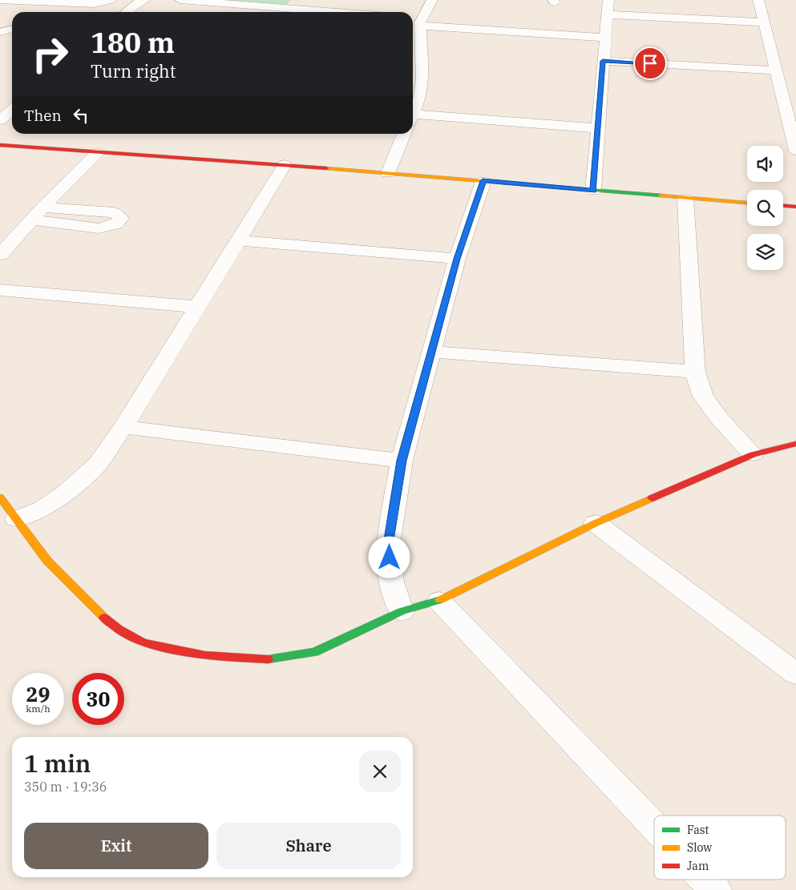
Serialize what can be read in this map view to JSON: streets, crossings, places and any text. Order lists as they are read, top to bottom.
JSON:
{
  "legend": ["Fast", "Slow", "Jam"],
  "page": {
    "turn": ["180 m", "Turn right"],
    "then": "Then",
    "speed": "29 km/h",
    "limit": "30",
    "heading": ["1 min", "350 m · 19:36"],
    "buttons": ["Exit", "Share"]
  }
}
